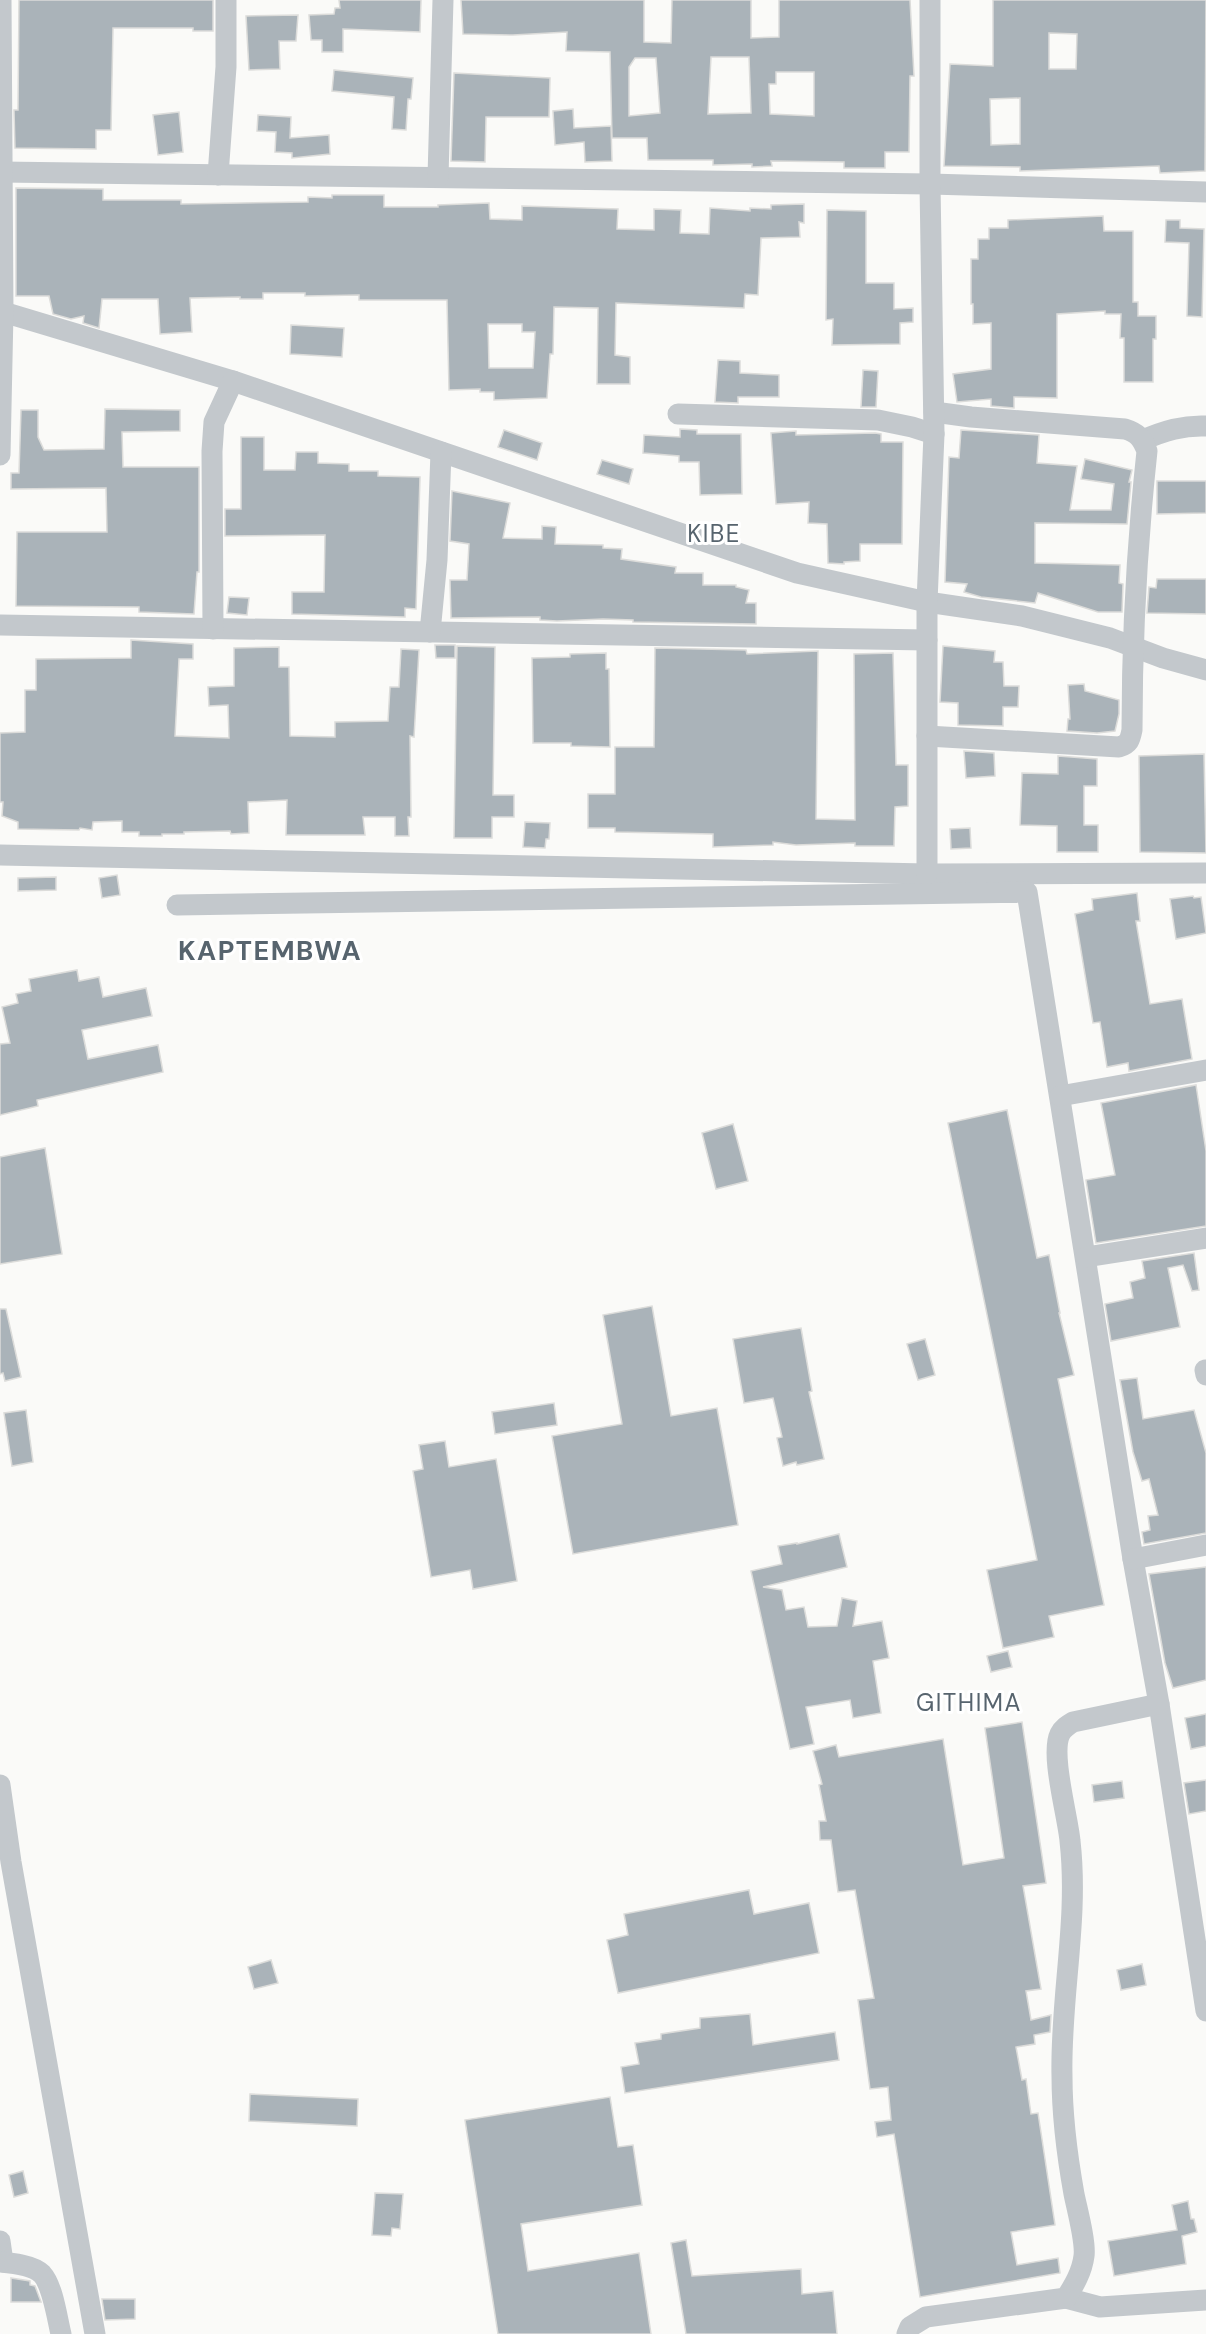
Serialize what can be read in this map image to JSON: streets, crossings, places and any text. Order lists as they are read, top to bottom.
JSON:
{
  "districts": ["KIBE", "KAPTEMBWA", "GITHIMA"]
}
